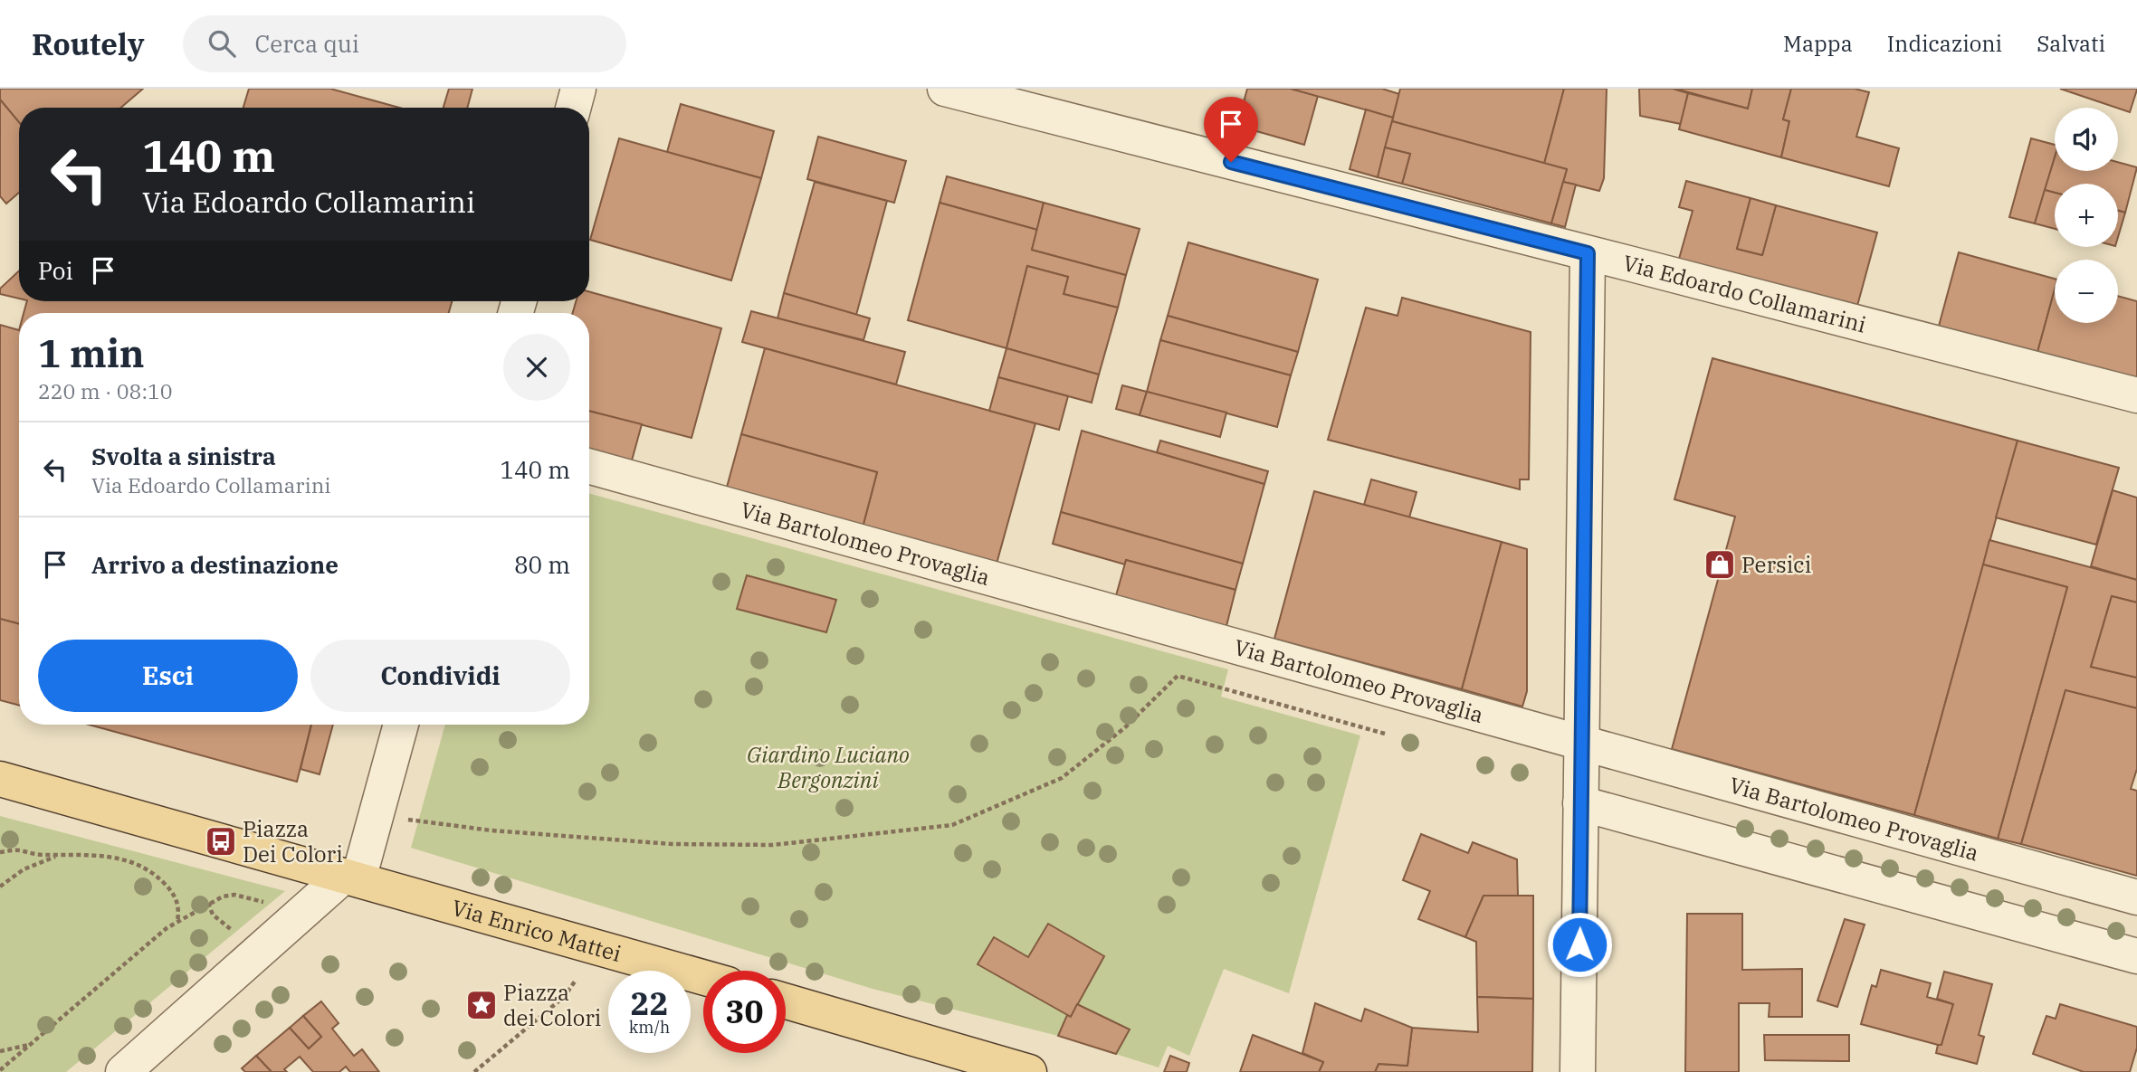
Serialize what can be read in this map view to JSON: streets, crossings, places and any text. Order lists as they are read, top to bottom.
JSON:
{
  "streets": {
    "main road": ["Via Enrico Mattei"],
    "street": ["Via Edoardo Collamarini", "Via Bartolomeo Provaglia"]
  },
  "parks": ["Giardino Luciano Bergonzini"],
  "places": {
    "shop": ["Persici"],
    "bus stop": ["Piazza Dei Colori"],
    "place": ["Piazza dei Colori"]
  },
  "page": {
    "header": "Routely",
    "search": "Cerca qui",
    "nav": ["Mappa", "Indicazioni", "Salvati"],
    "map_buttons": ["+", "−"],
    "turn": ["140 m", "Via Edoardo Collamarini"],
    "then": "Poi",
    "heading": ["1 min", "220 m · 08:10"],
    "list": [
      {
        "name": "Svolta a sinistra",
        "note": "Via Edoardo Collamarini",
        "value": "140 m"
      },
      {
        "name": "Arrivo a destinazione",
        "value": "80 m"
      }
    ],
    "buttons": ["Esci", "Condividi"],
    "speed": "22 km/h",
    "limit": "30"
  }
}
